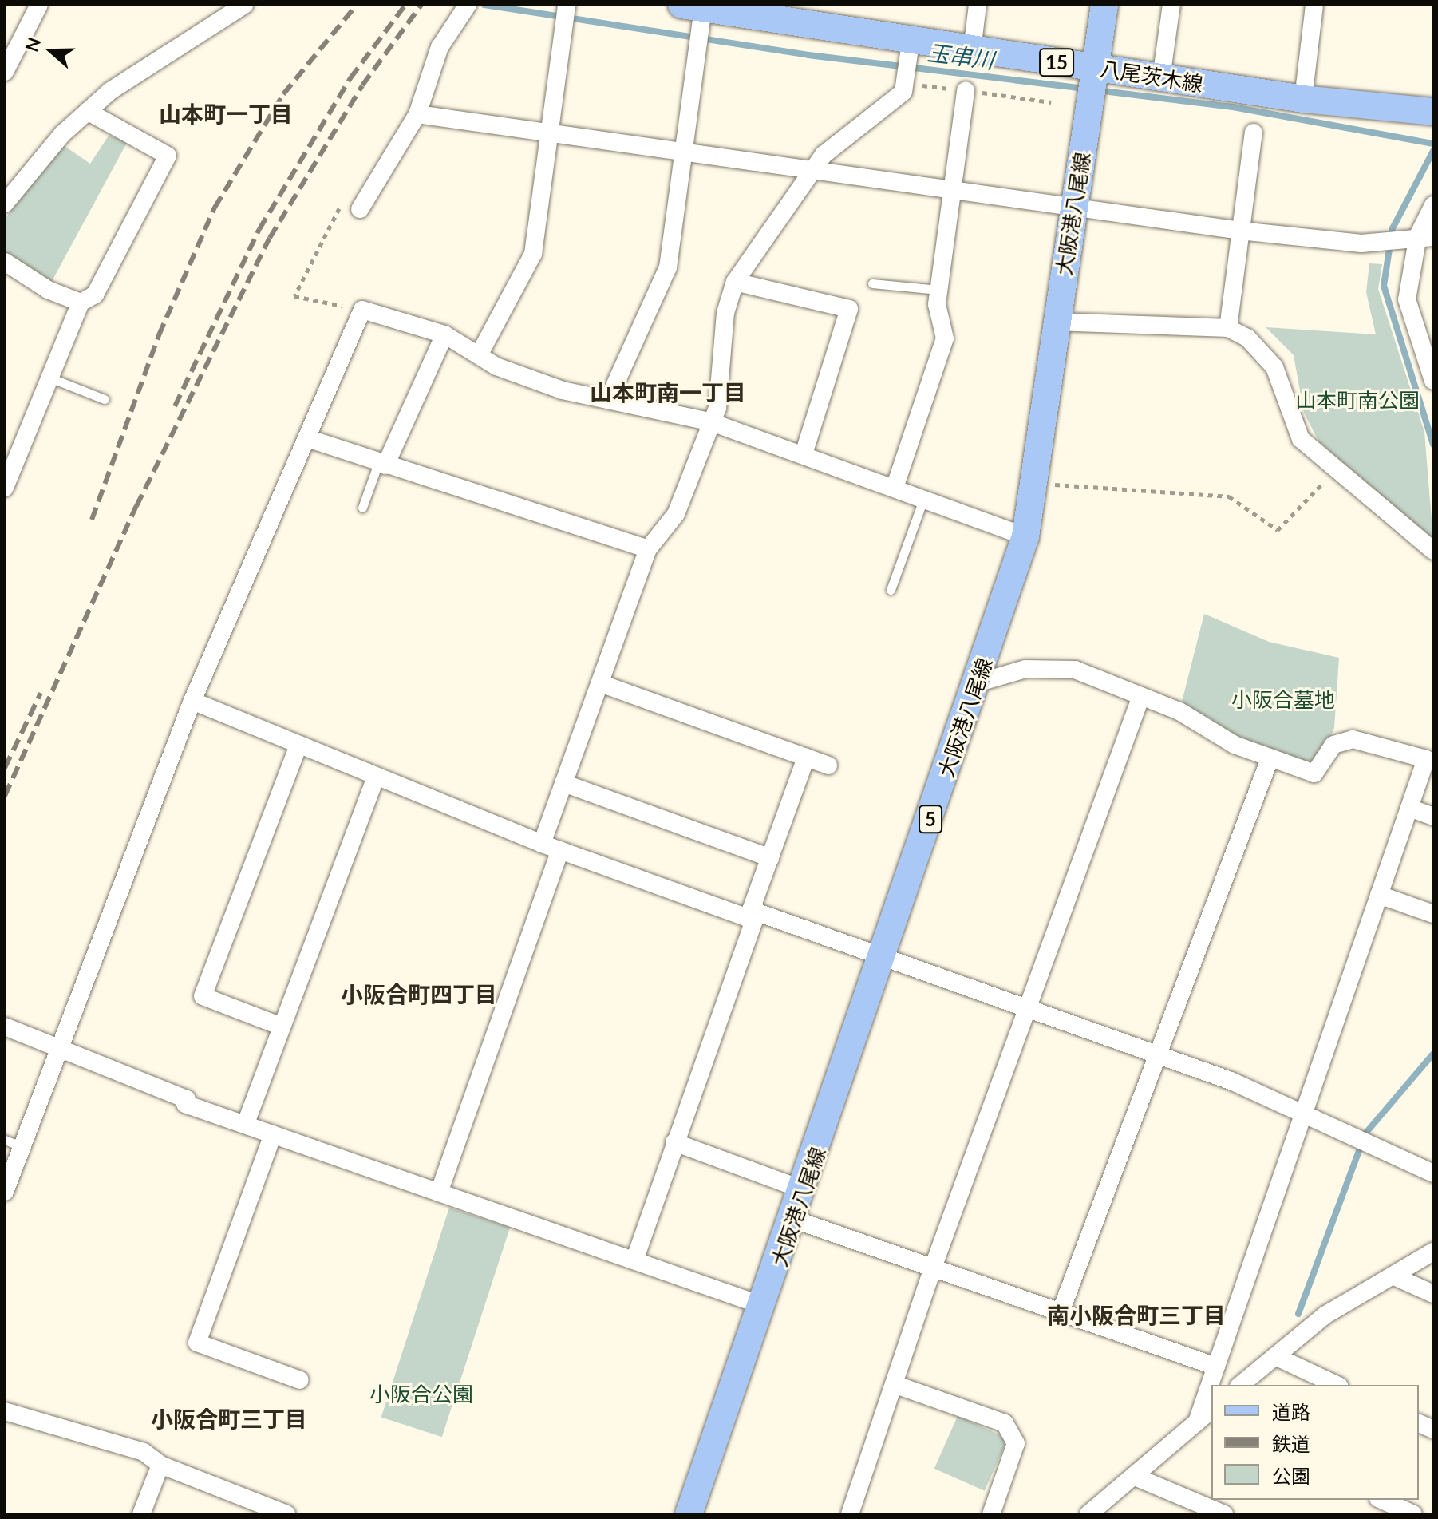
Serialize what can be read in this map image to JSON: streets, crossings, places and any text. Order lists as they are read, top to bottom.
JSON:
{
  "streets": {
    "main road": [
      "15",
      "八尾茨木線",
      "大阪港八尾線",
      "5"
    ]
  },
  "crossings": [
    ["八尾茨木線", "大阪港八尾線"]
  ],
  "districts": [
    "山本町一丁目",
    "山本町南一丁目",
    "小阪合町四丁目",
    "南小阪合町三丁目",
    "小阪合町三丁目"
  ],
  "water": ["玉串川"],
  "parks": ["山本町南公園", "小阪合墓地", "小阪合公園"],
  "legend": ["道路", "鉄道", "公園"],
  "north": "left"
}
